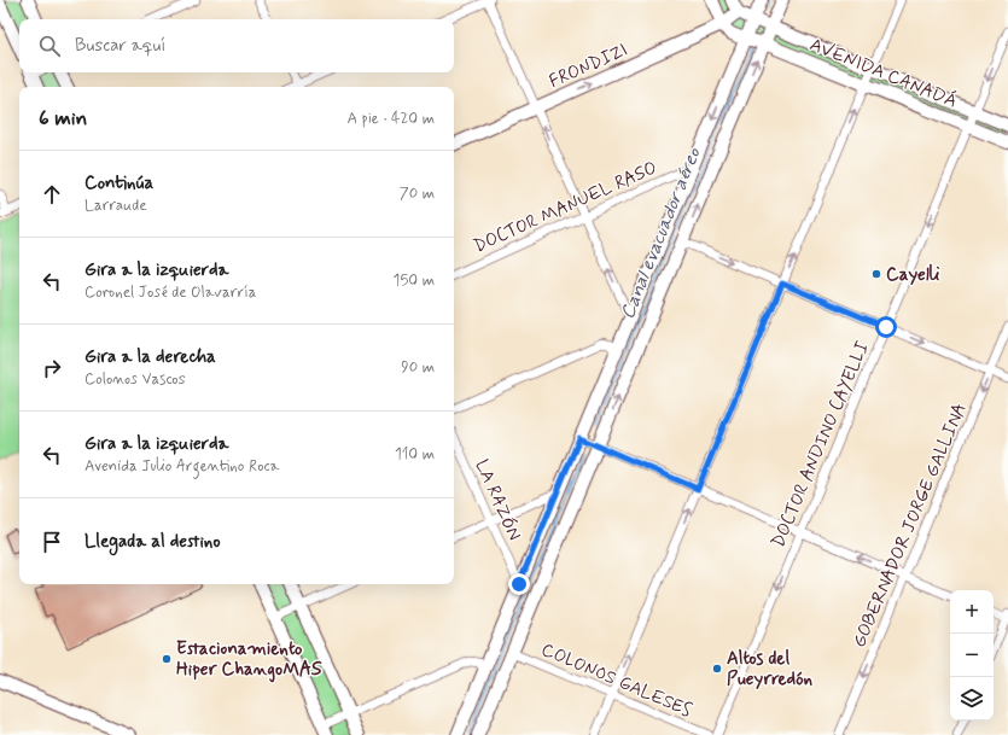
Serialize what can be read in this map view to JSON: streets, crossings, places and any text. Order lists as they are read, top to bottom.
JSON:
{
  "streets": {
    "main road": ["FRONDIZI", "AVENIDA CANADÁ"],
    "street": [
      "DOCTOR MANUEL RASO",
      "DOCTOR ANDINO CAYELLI",
      "LA RAZÓN",
      "GOBERNADOR JORGE GALLINA",
      "COLONOS GALESES"
    ]
  },
  "crossings": [
    ["FRONDIZI", "AVENIDA CANADÁ"],
    ["AVENIDA CANADÁ", "DOCTOR ANDINO CAYELLI"]
  ],
  "one_way": ["FRONDIZI", "DOCTOR ANDINO CAYELLI", "GOBERNADOR JORGE GALLINA"],
  "water": ["Canal evacuador aéreo"],
  "places": ["Cayelli", "Estacionamiento Hiper ChangoMAS", "Altos del Pueyrredón"],
  "page": {
    "search": "Buscar aquí",
    "heading": ["6 min", "A pie · 420 m"],
    "list": [
      ["Continúa", "Larraude", "70 m"],
      ["Gira a la izquierda", "Coronel José de Olavarría", "150 m"],
      ["Gira a la derecha", "Colonos Vascos", "90 m"],
      ["Gira a la izquierda", "Avenida Julio Argentino Roca", "110 m"],
      "Llegada al destino"
    ],
    "map_buttons": ["+", "−"]
  }
}
